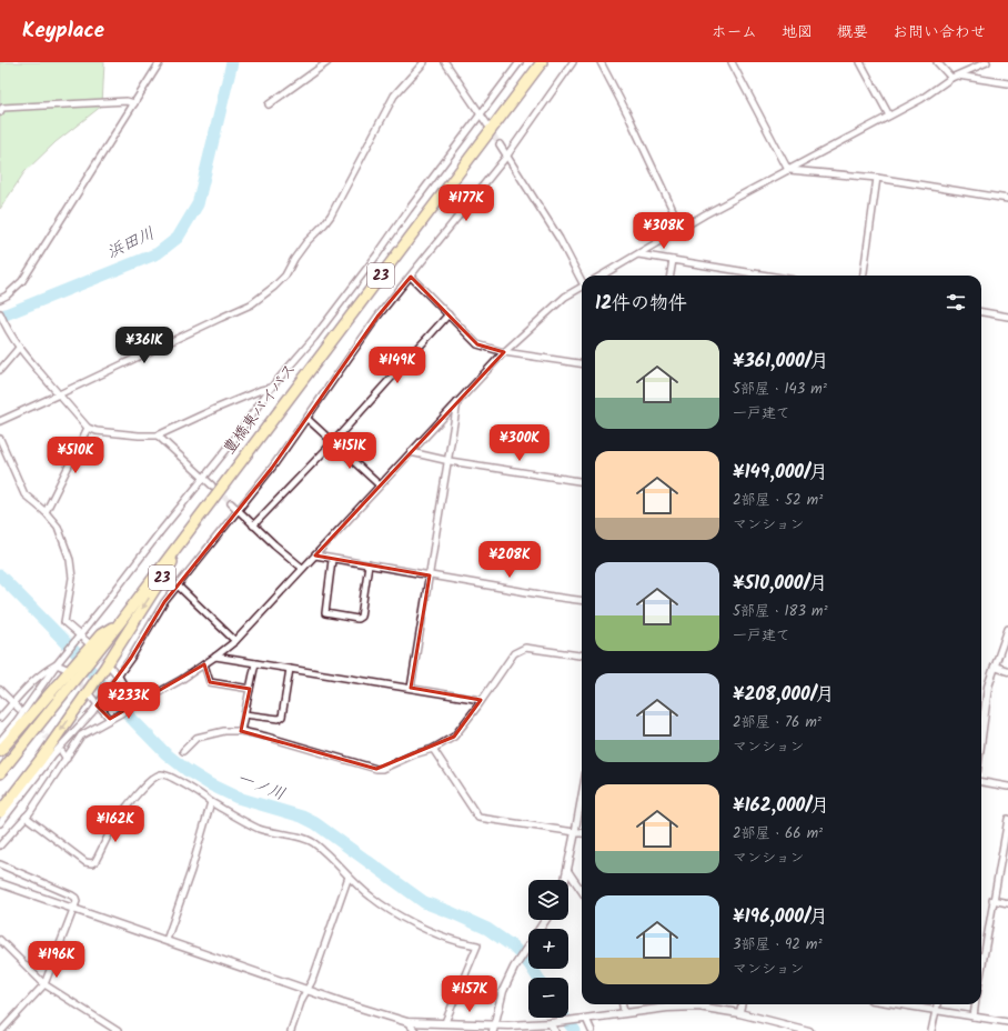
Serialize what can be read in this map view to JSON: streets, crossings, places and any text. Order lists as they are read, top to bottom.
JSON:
{
  "streets": {
    "highway": ["23", "豊橋東バイパス"]
  },
  "crossings": [
    ["23", "豊橋東バイパス"]
  ],
  "water": ["浜田川", "一ノ川"],
  "page": {
    "header": "Keyplace",
    "nav": [
      "ホーム",
      "地図",
      "概要",
      "お問い合わせ"
    ],
    "price": [
      "¥177K",
      "¥308K",
      "¥361K",
      "¥149K",
      "¥300K",
      "¥151K",
      "¥510K",
      "¥208K",
      "¥233K",
      "¥162K",
      "¥196K",
      "¥157K"
    ],
    "heading": "12件の物件",
    "list": [
      {
        "name": "¥361,000/月",
        "note": "5部屋 · 143 m² · 一戸建て"
      },
      {
        "name": "¥149,000/月",
        "note": "2部屋 · 52 m² · マンション"
      },
      {
        "name": "¥510,000/月",
        "note": "5部屋 · 183 m² · 一戸建て"
      },
      {
        "name": "¥208,000/月",
        "note": "2部屋 · 76 m² · マンション"
      },
      {
        "name": "¥162,000/月",
        "note": "2部屋 · 66 m² · マンション"
      },
      {
        "name": "¥196,000/月",
        "note": "3部屋 · 92 m² · マンション"
      }
    ],
    "map_buttons": ["+", "−"]
  }
}
